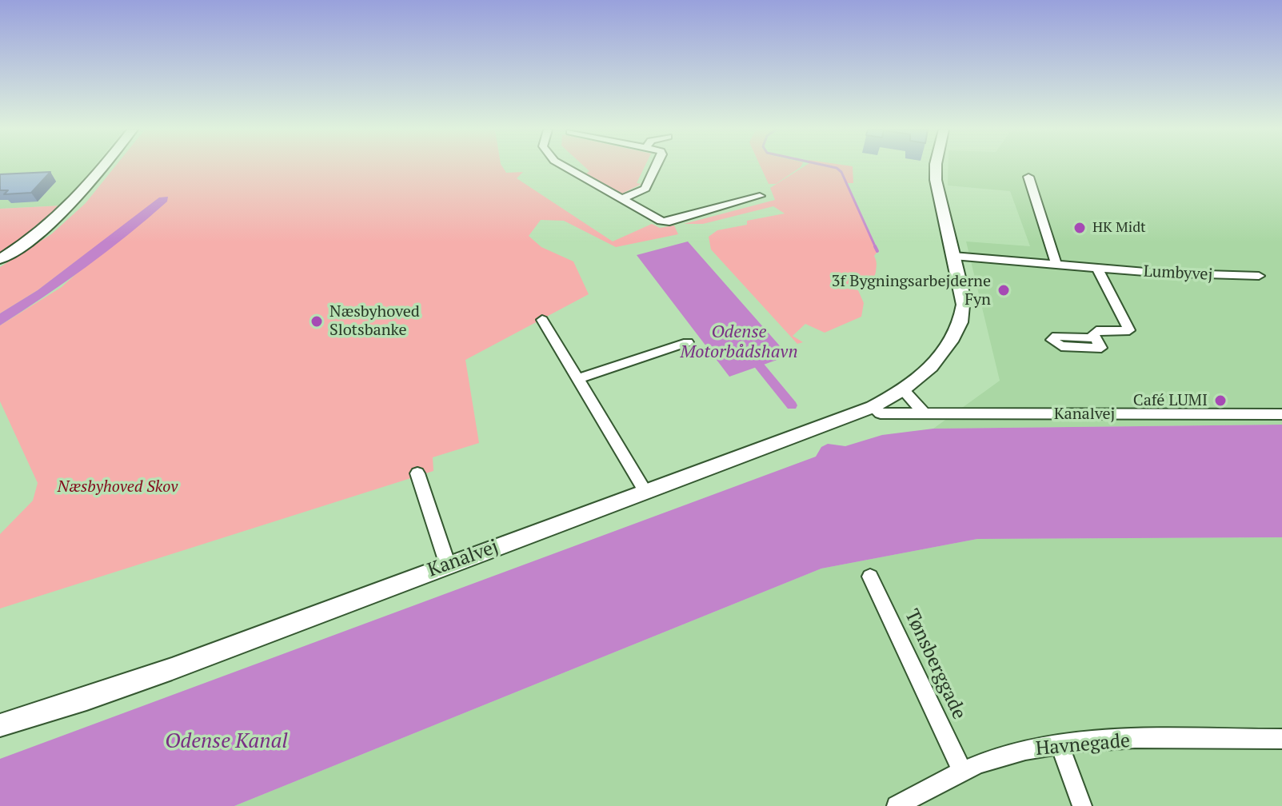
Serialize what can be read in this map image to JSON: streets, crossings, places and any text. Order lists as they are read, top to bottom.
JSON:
{
  "streets": {
    "street": [
      "Lumbyvej",
      "Kanalvej",
      "Tønsberggade",
      "Havnegade"
    ]
  },
  "crossings": [
    ["Tønsberggade", "Havnegade"]
  ],
  "water": ["Odense Motorbådshavn", "Odense Kanal"],
  "parks": ["Næsbyhoved Skov"],
  "places": [
    "HK Midt",
    "3f Bygningsarbejderne Fyn",
    "Næsbyhoved Slotsbanke",
    "Café LUMI"
  ]
}
